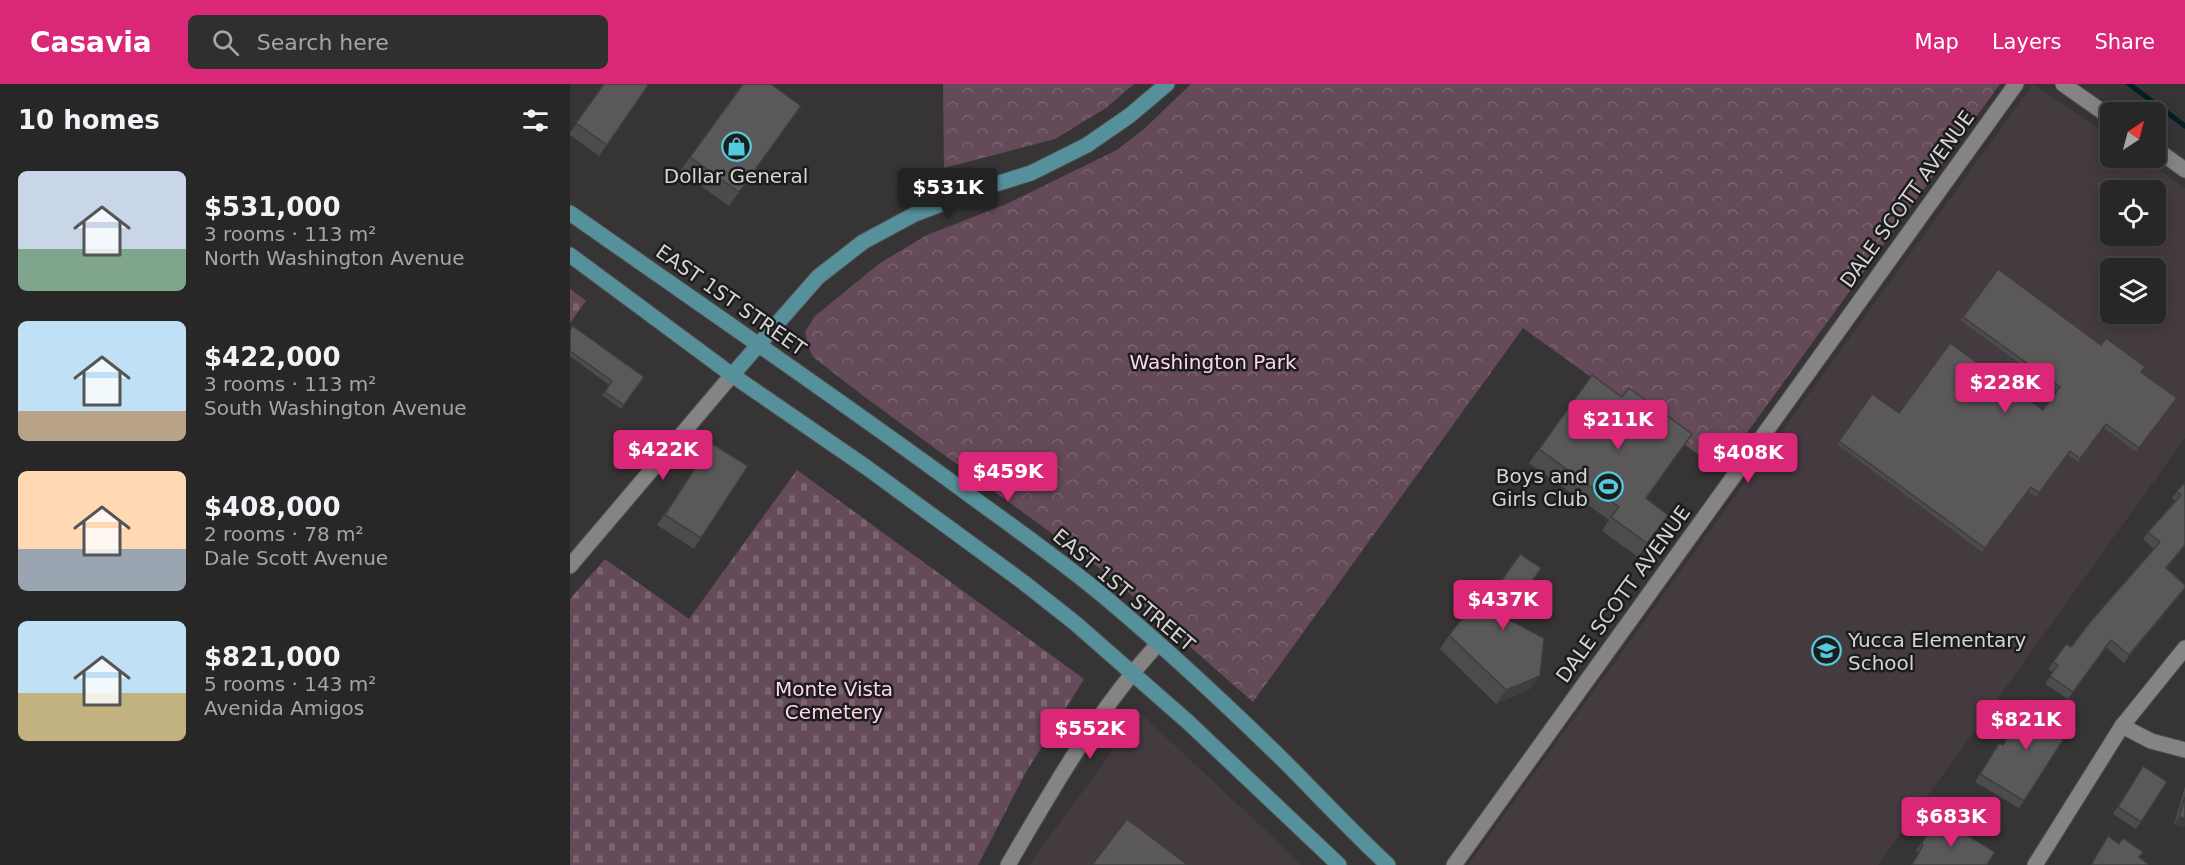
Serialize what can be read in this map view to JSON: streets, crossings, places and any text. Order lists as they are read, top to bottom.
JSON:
{
  "streets": {
    "main road": ["EAST 1ST STREET"],
    "street": ["DALE SCOTT AVENUE"]
  },
  "parks": ["Washington Park", "Monte Vista Cemetery"],
  "places": {
    "shop": ["Dollar General"],
    "sports": ["Boys and Girls Club"],
    "school or university": ["Yucca Elementary School"]
  },
  "north": "top right",
  "page": {
    "header": "Casavia",
    "search": "Search here",
    "nav": ["Map", "Layers", "Share"],
    "heading": "10 homes",
    "list": [
      {
        "name": "$531,000",
        "note": "3 rooms · 113 m² · North Washington Avenue"
      },
      {
        "name": "$422,000",
        "note": "3 rooms · 113 m² · South Washington Avenue"
      },
      {
        "name": "$408,000",
        "note": "2 rooms · 78 m² · Dale Scott Avenue"
      },
      {
        "name": "$821,000",
        "note": "5 rooms · 143 m² · Avenida Amigos"
      }
    ],
    "price": [
      "$531K",
      "$228K",
      "$211K",
      "$422K",
      "$408K",
      "$459K",
      "$437K",
      "$821K",
      "$552K",
      "$683K"
    ]
  }
}
